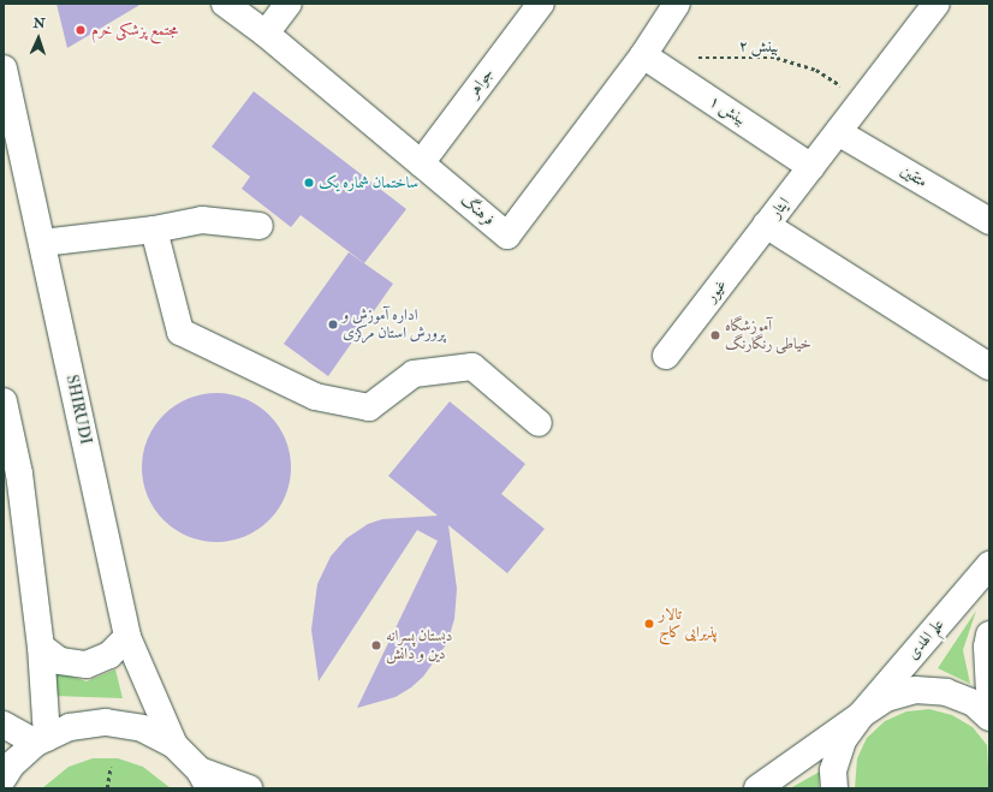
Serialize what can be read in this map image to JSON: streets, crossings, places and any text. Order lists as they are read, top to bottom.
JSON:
{
  "streets": {
    "street": [
      "جواهر",
      "بینش ۱",
      "متقین",
      "ایثار",
      "فرهنگ",
      "غیور",
      "SHIRUDI",
      "علم الهدی"
    ],
    "path": ["بینش ۲"]
  },
  "crossings": [
    ["بینش ۲", "ایثار"],
    ["جواهر", "فرهنگ"],
    ["بینش ۱", "ایثار"],
    ["بینش ۱", "فرهنگ"],
    ["متقین", "ایثار"],
    ["ایثار", "غیور"]
  ],
  "places": [
    "مجتمع پزشکی خرم",
    "ساختمان شماره یک",
    "اداره آموزش و پرورش استان مرکزی",
    "آموزشگاه خیاطی رنگارنگ",
    "تالار پذیرایی کاج",
    "دبستان پسرانه دین و دانش"
  ],
  "north": "top"
}
